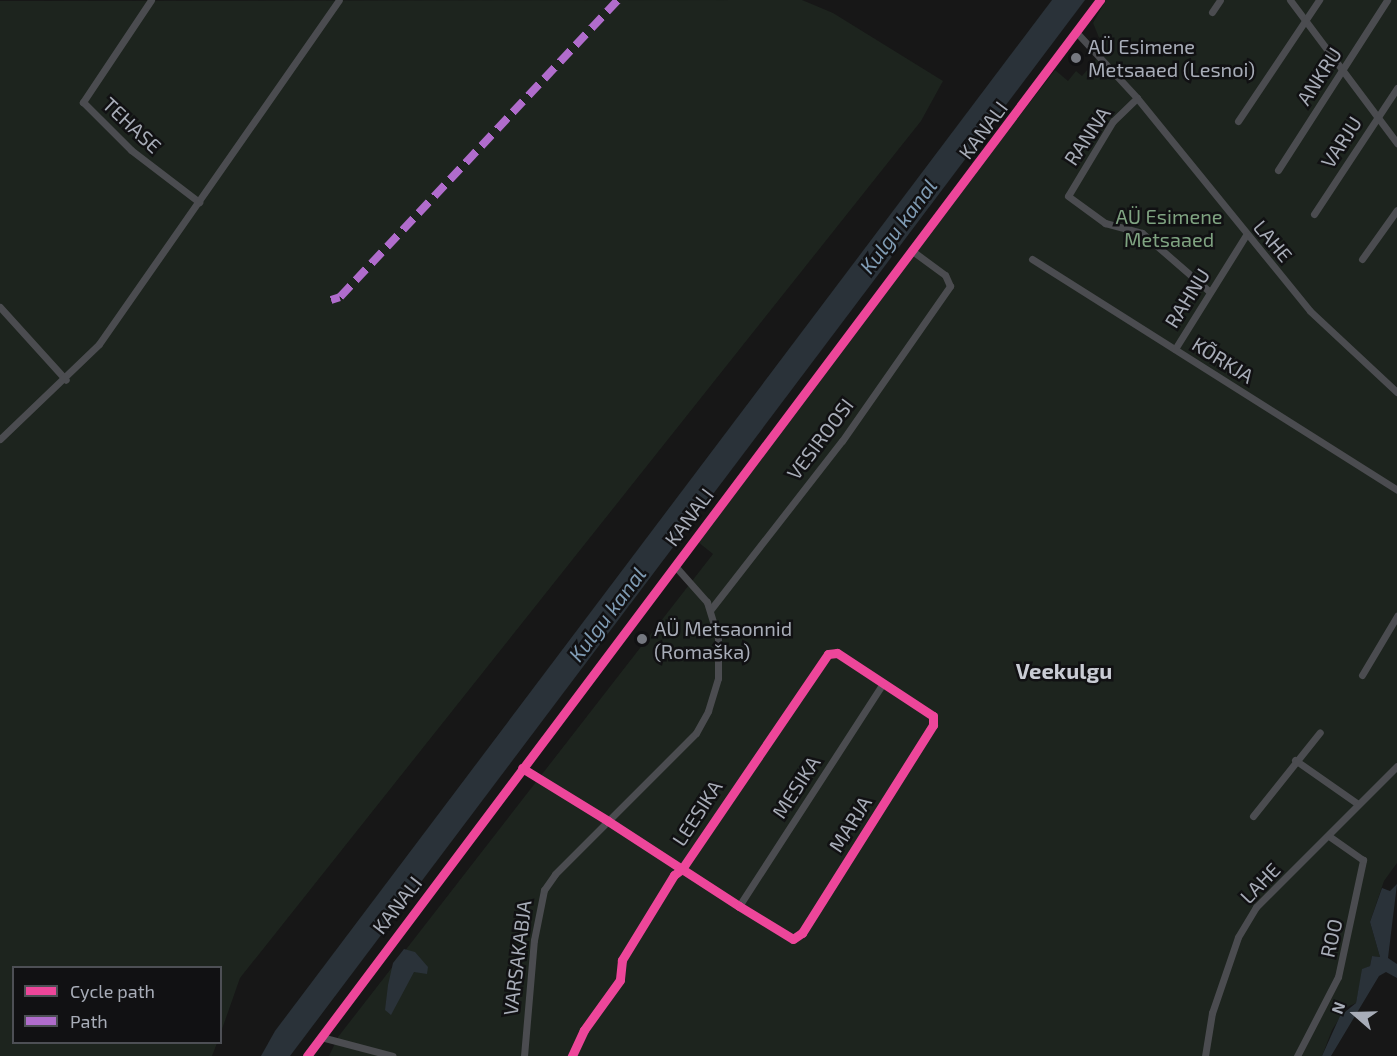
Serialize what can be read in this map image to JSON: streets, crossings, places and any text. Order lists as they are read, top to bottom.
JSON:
{
  "streets": {
    "street": [
      "ANKRU",
      "TEHASE",
      "KANALI",
      "RANNA",
      "VARJU",
      "LAHE",
      "RAHNU",
      "KÕRKJA",
      "VESIROOSI",
      "MESIKA",
      "LEESIKA",
      "MARJA",
      "ROO",
      "VARSAKABJA"
    ]
  },
  "crossings": [
    ["KANALI", "LAHE"],
    ["KANALI", "VESIROOSI"],
    ["RANNA", "LAHE"],
    ["RANNA", "RAHNU"],
    ["LAHE", "RAHNU"],
    ["LAHE", "ROO"],
    ["RAHNU", "KÕRKJA"],
    ["VESIROOSI", "VARSAKABJA"],
    ["MESIKA", "LEESIKA"],
    ["MESIKA", "MARJA"],
    ["LEESIKA", "MARJA"]
  ],
  "districts": ["Veekulgu"],
  "water": ["Kulgu kanal"],
  "parks": ["AÜ Esimene Metsaaed"],
  "places": ["AÜ Esimene Metsaaed (Lesnoi)", "AÜ Metsaonnid (Romaška)"],
  "legend": ["Cycle path", "Path"],
  "north": "left"
}
